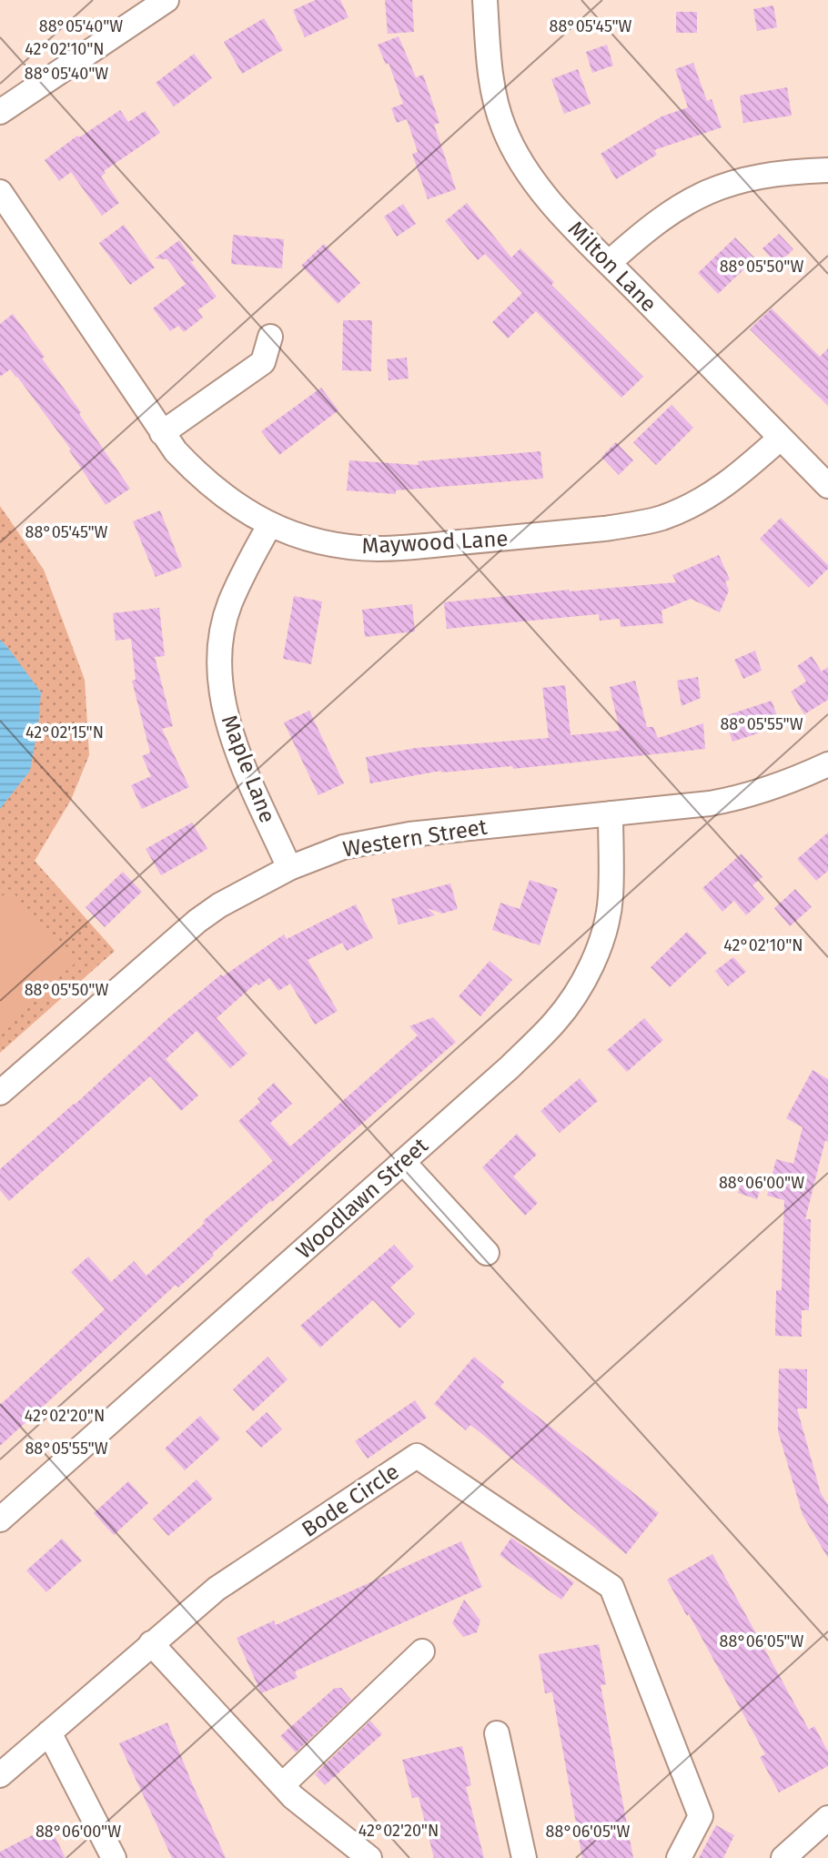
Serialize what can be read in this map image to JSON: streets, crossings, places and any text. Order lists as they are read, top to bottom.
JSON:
{
  "streets": {
    "street": [
      "Milton Lane",
      "Maywood Lane",
      "Maple Lane",
      "Western Street",
      "Woodlawn Street",
      "Bode Circle"
    ]
  },
  "crossings": [
    ["Milton Lane", "Maywood Lane"],
    ["Maywood Lane", "Maple Lane"],
    ["Maple Lane", "Western Street"],
    ["Western Street", "Woodlawn Street"]
  ],
  "coordinates": [
    "88°05'40\"W",
    "88°05'45\"W",
    "42°02'10\"N",
    "88°05'50\"W",
    "88°05'55\"W",
    "42°02'15\"N",
    "88°06'00\"W",
    "42°02'20\"N",
    "88°06'05\"W"
  ]
}
